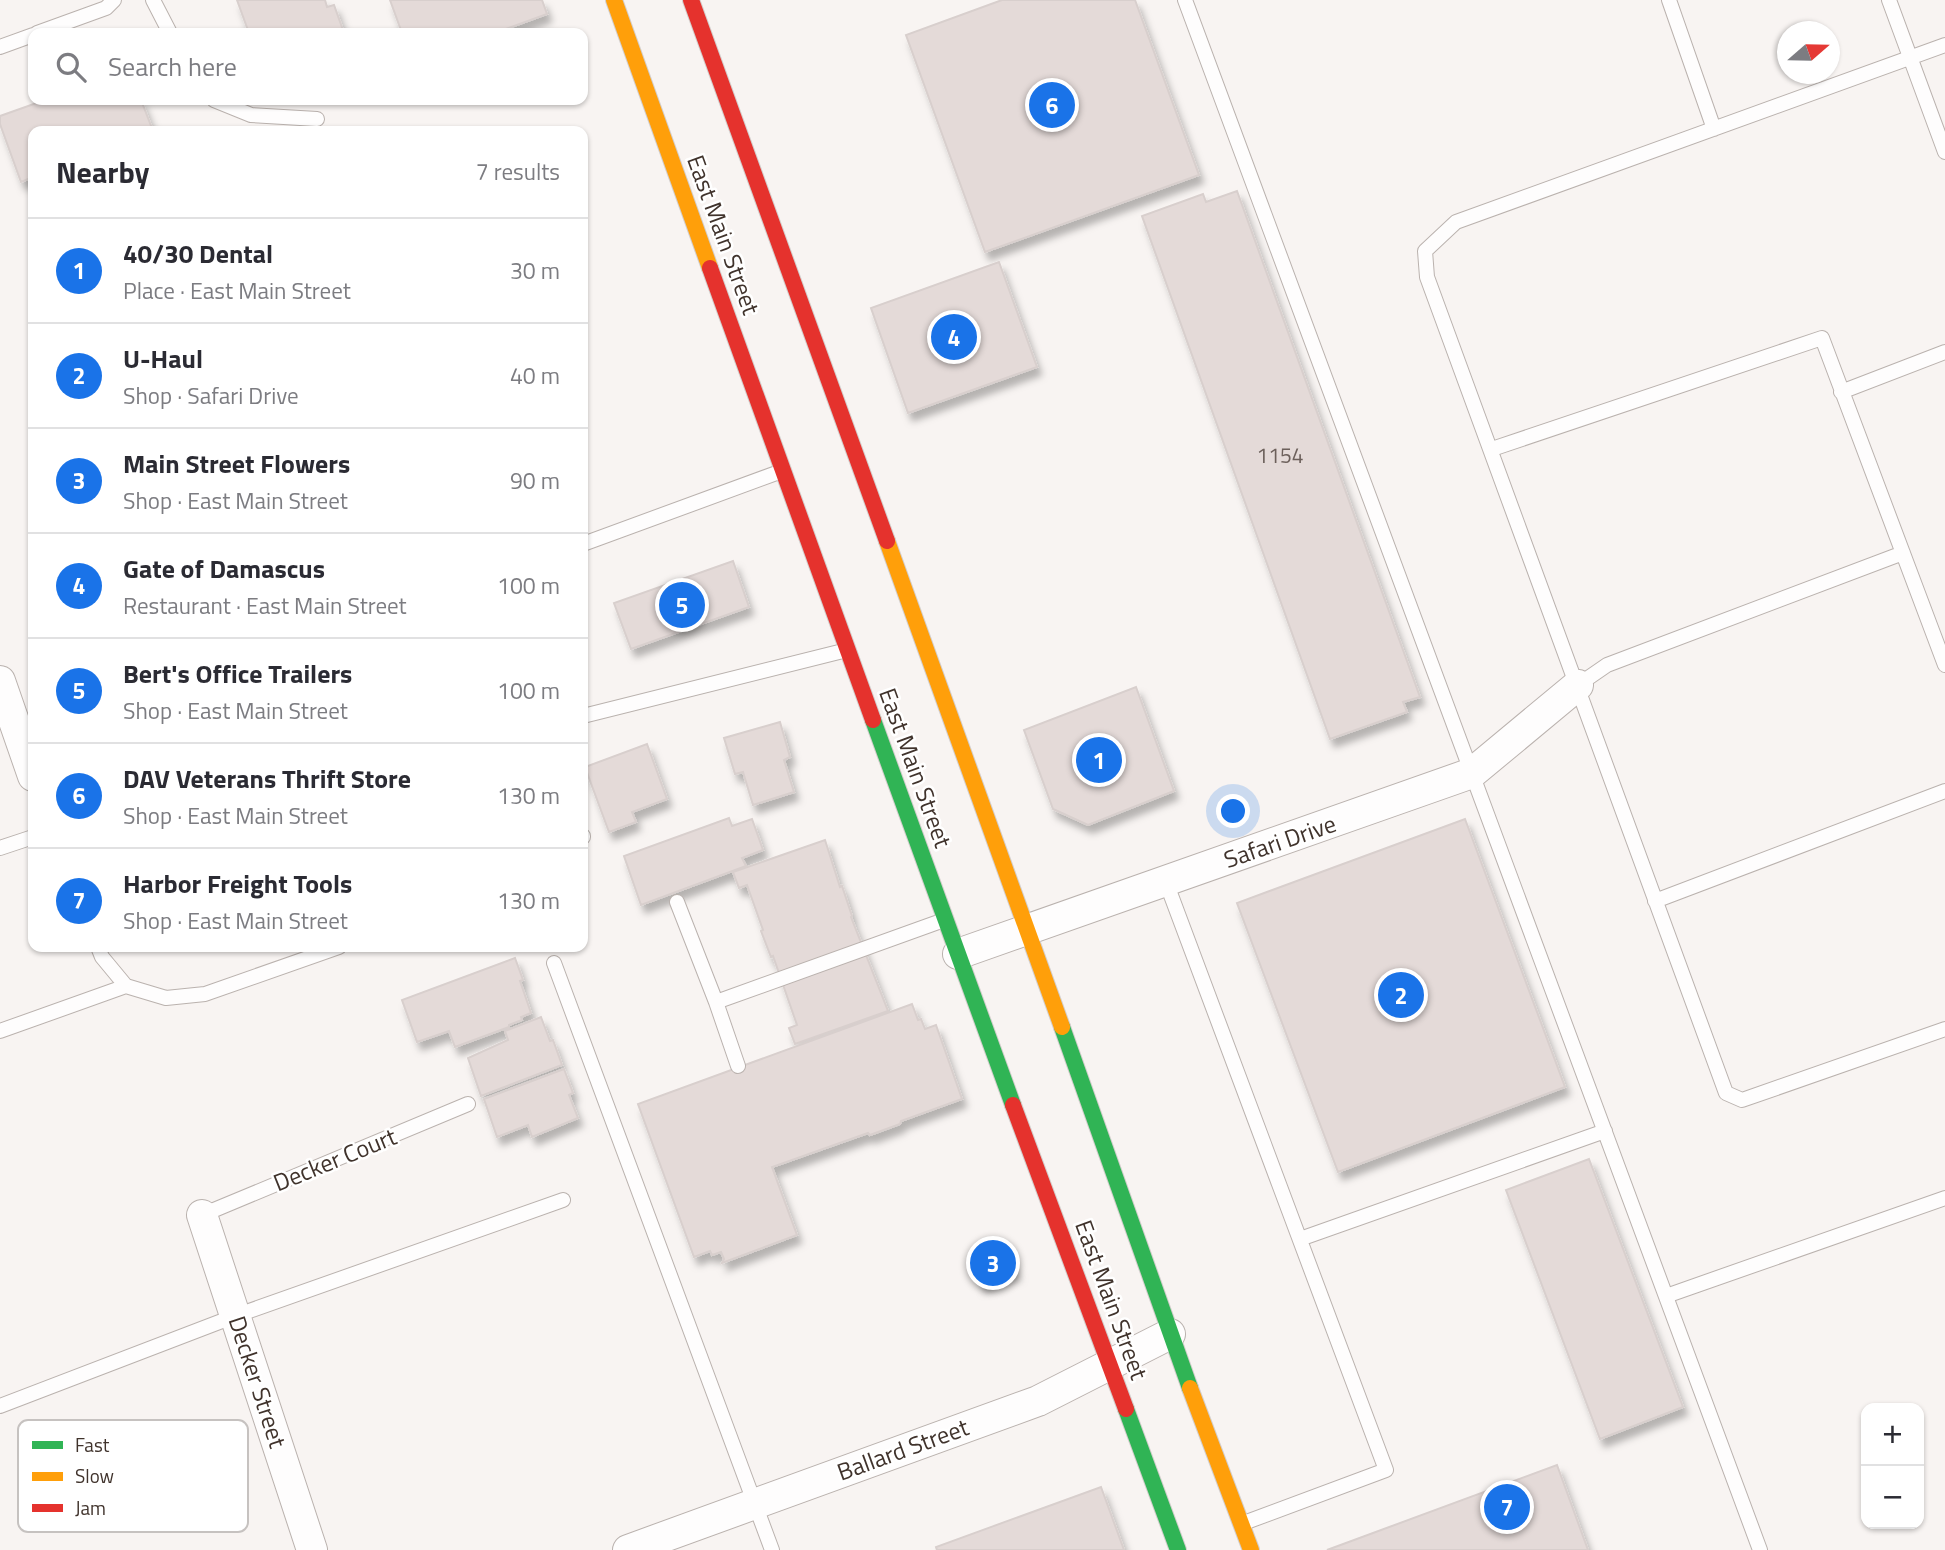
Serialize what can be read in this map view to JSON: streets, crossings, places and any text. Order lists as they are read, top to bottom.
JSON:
{
  "streets": {
    "main road": ["East Main Street"],
    "street": ["Safari Drive", "Decker Street", "Ballard Street"],
    "lane": ["Decker Court"]
  },
  "crossings": [
    ["East Main Street", "Safari Drive"],
    ["East Main Street", "Ballard Street"],
    ["Decker Court", "Decker Street"]
  ],
  "house_numbers": ["1154"],
  "legend": ["Fast", "Slow", "Jam"],
  "north": "right",
  "page": {
    "search": "Search here",
    "pins": [
      "6",
      "4",
      "5",
      "1",
      "2",
      "3",
      "7"
    ],
    "heading": ["Nearby", "7 results"],
    "list": [
      {
        "mark": "1",
        "name": "40/30 Dental",
        "note": "Place · East Main Street",
        "value": "30 m"
      },
      {
        "mark": "2",
        "name": "U-Haul",
        "note": "Shop · Safari Drive",
        "value": "40 m"
      },
      {
        "mark": "3",
        "name": "Main Street Flowers",
        "note": "Shop · East Main Street",
        "value": "90 m"
      },
      {
        "mark": "4",
        "name": "Gate of Damascus",
        "note": "Restaurant · East Main Street",
        "value": "100 m"
      },
      {
        "mark": "5",
        "name": "Bert's Office Trailers",
        "note": "Shop · East Main Street",
        "value": "100 m"
      },
      {
        "mark": "6",
        "name": "DAV Veterans Thrift Store",
        "note": "Shop · East Main Street",
        "value": "130 m"
      },
      {
        "mark": "7",
        "name": "Harbor Freight Tools",
        "note": "Shop · East Main Street",
        "value": "130 m"
      }
    ],
    "map_buttons": ["+", "−"]
  }
}
